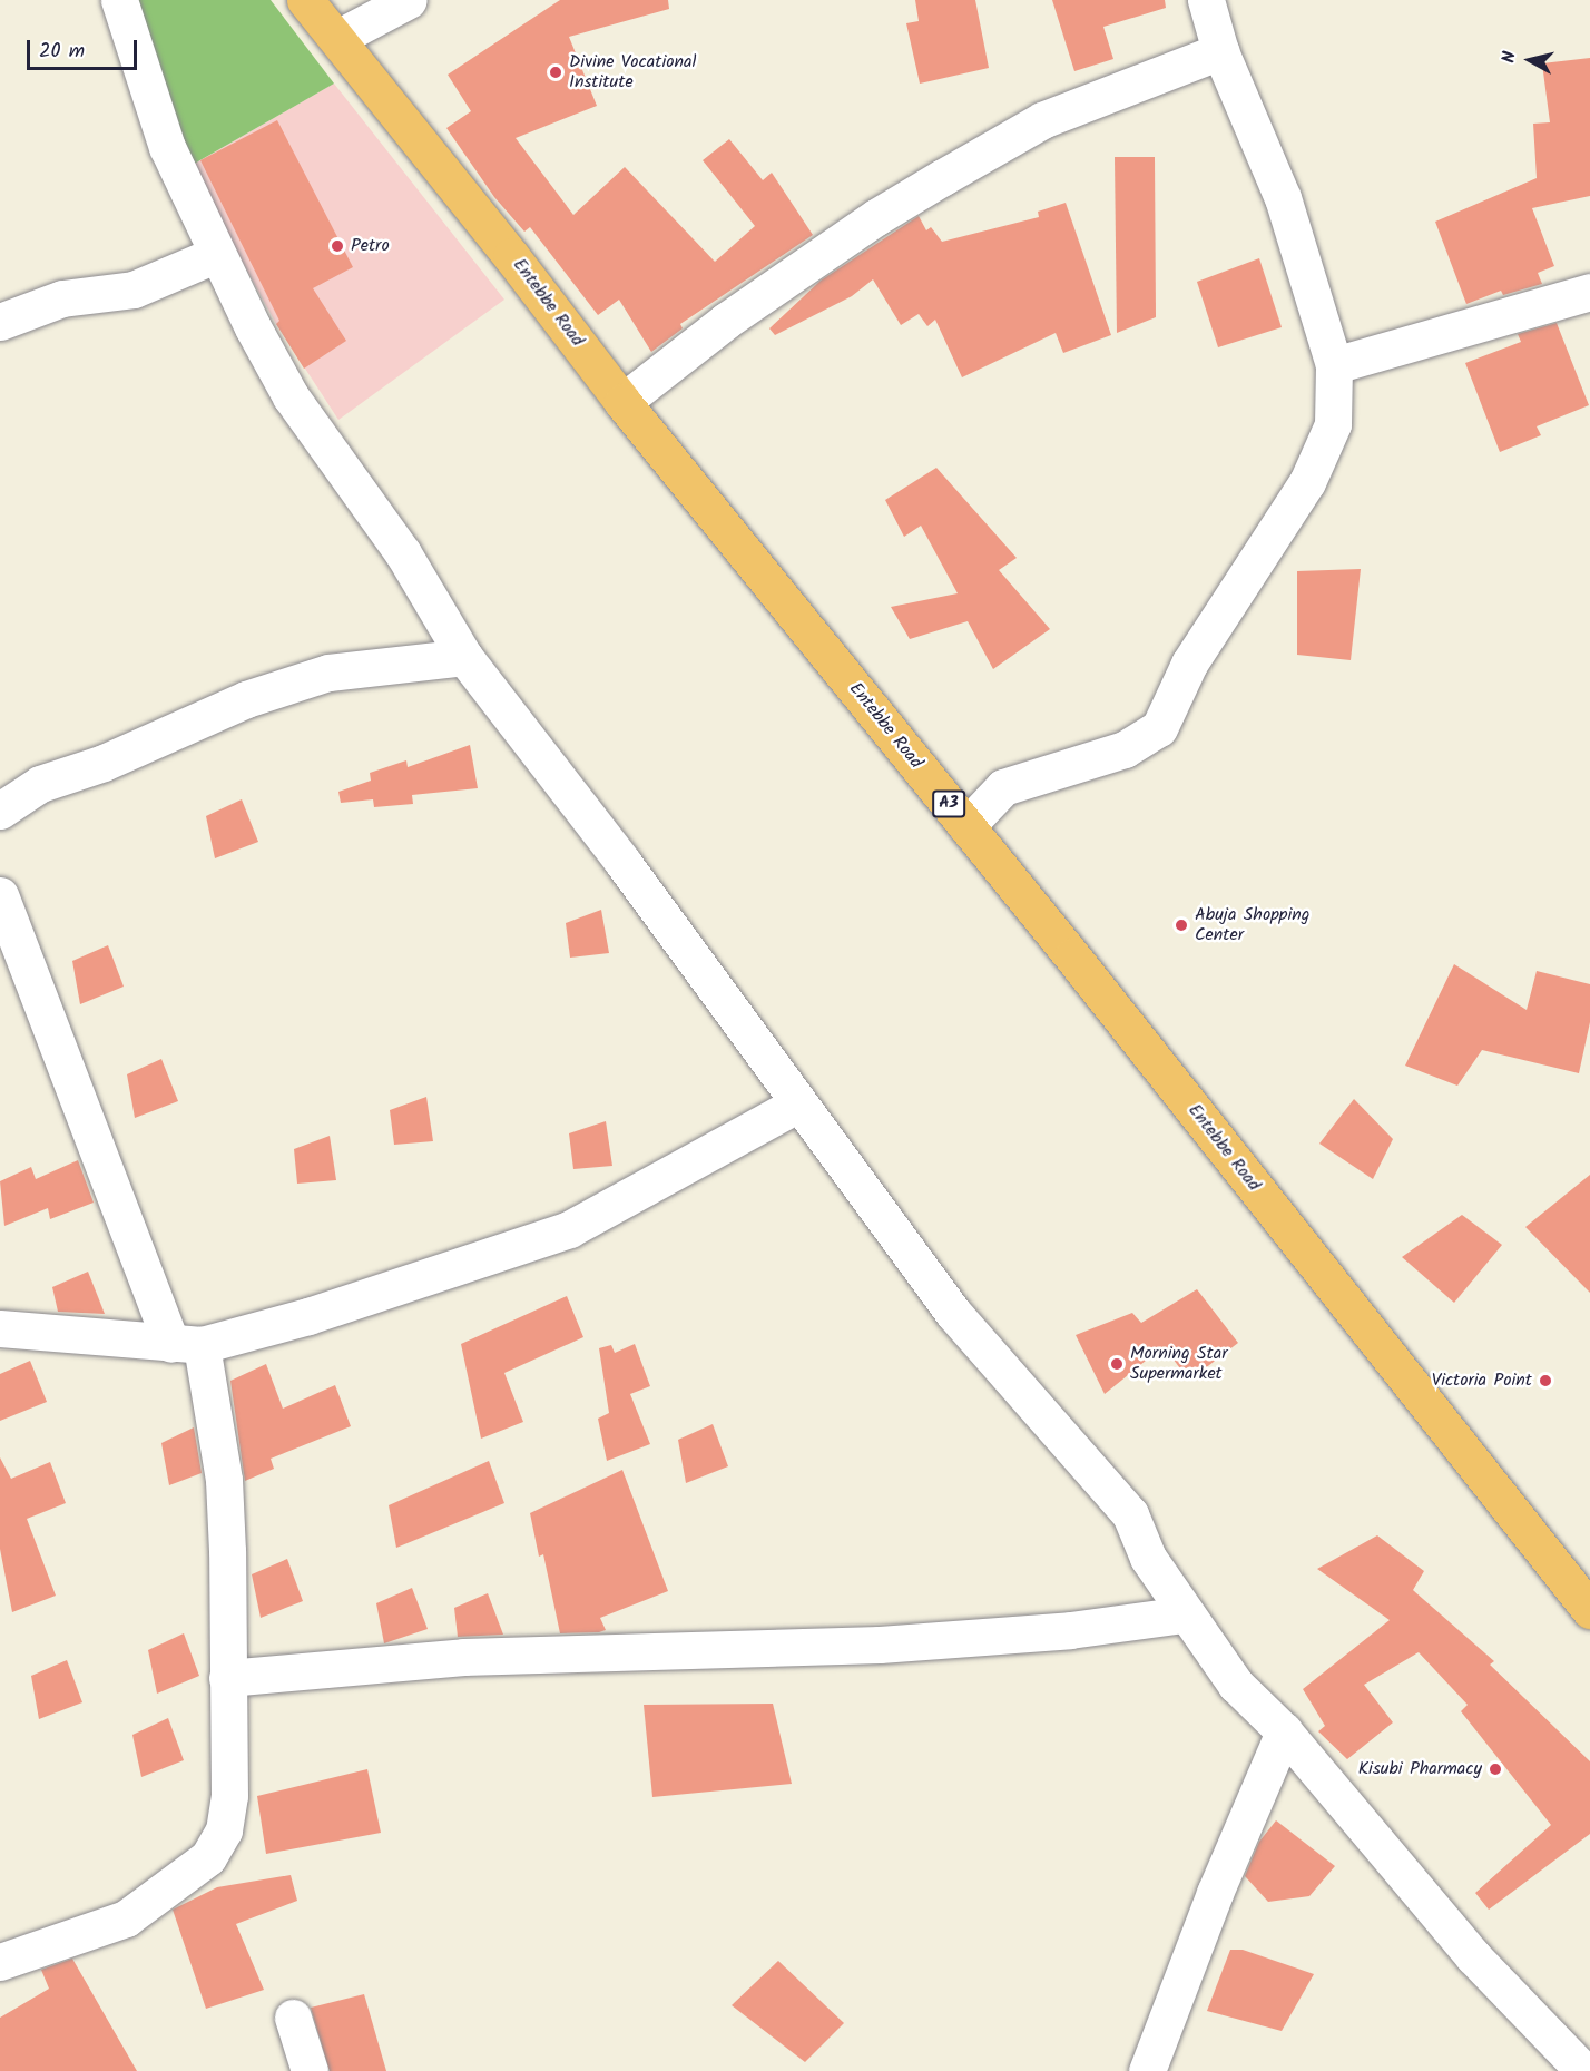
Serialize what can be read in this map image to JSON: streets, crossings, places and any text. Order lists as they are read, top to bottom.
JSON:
{
  "streets": {
    "main road": ["Entebbe Road", "A3"]
  },
  "places": [
    "Divine Vocational Institute",
    "Petro",
    "Abuja Shopping Center",
    "Morning Star Supermarket",
    "Victoria Point",
    "Kisubi Pharmacy"
  ],
  "scale_bar": "20 m",
  "north": "left"
}
